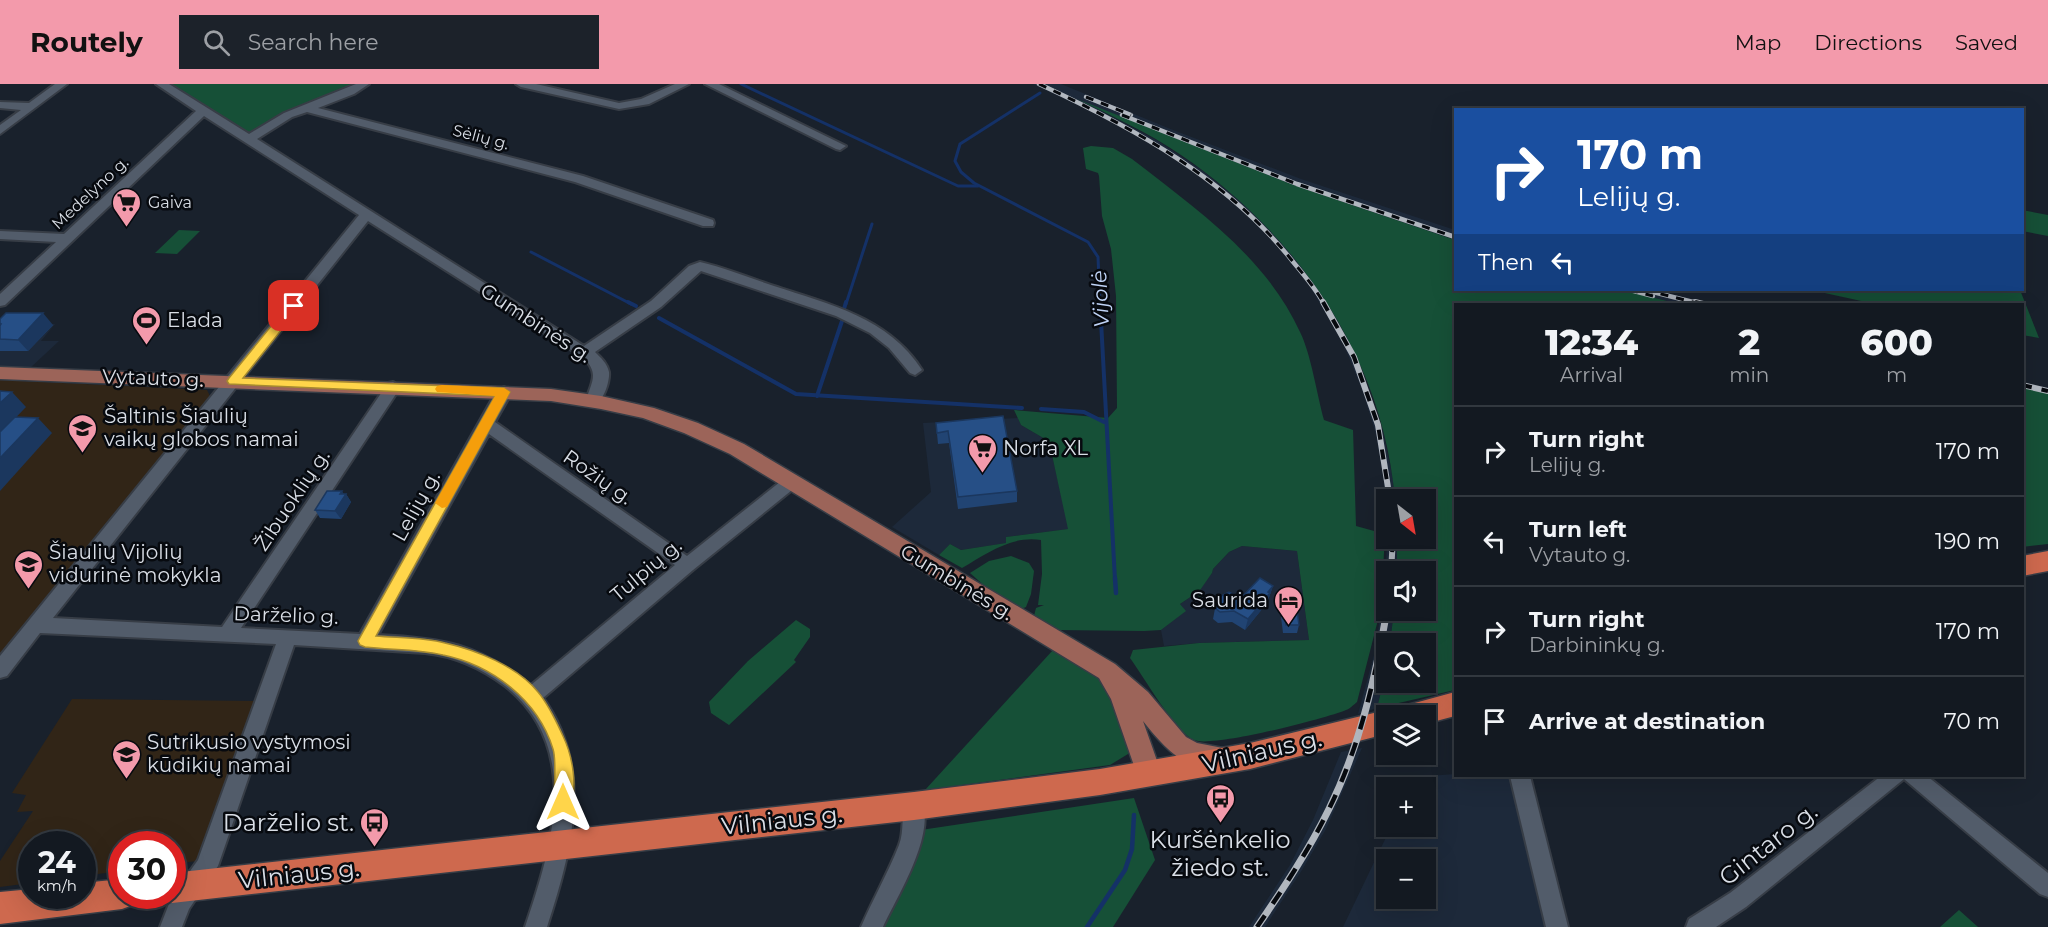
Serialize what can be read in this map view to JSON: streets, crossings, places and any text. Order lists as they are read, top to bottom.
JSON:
{
  "streets": {
    "highway": ["Vilniaus g."],
    "main road": ["Gumbinės g.", "Vytauto g."],
    "street": [
      "Sėlių g.",
      "Medelyno g.",
      "Rožių g.",
      "Žibuoklių g.",
      "Lelijų g.",
      "Tulpių g.",
      "Darželio g.",
      "Gintaro g."
    ]
  },
  "crossings": [
    ["Medelyno g.", "Gumbinės g."],
    ["Gumbinės g.", "Vytauto g."],
    ["Gumbinės g.", "Tulpių g."],
    ["Gumbinės g.", "Vilniaus g."],
    ["Vytauto g.", "Žibuoklių g."],
    ["Vytauto g.", "Lelijų g."],
    ["Rožių g.", "Lelijų g."],
    ["Rožių g.", "Tulpių g."],
    ["Žibuoklių g.", "Darželio g."],
    ["Lelijų g.", "Darželio g."],
    ["Tulpių g.", "Darželio g."],
    ["Darželio g.", "Vilniaus g."]
  ],
  "water": ["Vijolė"],
  "places": {
    "supermarket": ["Gaiva", "Norfa XL"],
    "sports": ["Elada"],
    "school or university": ["Šaltinis Šiaulių vaikų globos namai", "Šiaulių Vijolių vidurinė mokykla", "Sutrikusio vystymosi kūdikių namai"],
    "hotel": ["Saurida"],
    "bus stop": ["Kuršėnkelio žiedo st.", "Darželio st."]
  },
  "north": "bottom right",
  "page": {
    "header": "Routely",
    "search": "Search here",
    "nav": ["Map", "Directions", "Saved"],
    "turn": ["170 m", "Lelijų g."],
    "then": "Then",
    "eta": [
      "12:34",
      "Arrival",
      "2",
      "min",
      "600",
      "m"
    ],
    "list": [
      {
        "name": "Turn right",
        "note": "Lelijų g.",
        "value": "170 m"
      },
      {
        "name": "Turn left",
        "note": "Vytauto g.",
        "value": "190 m"
      },
      {
        "name": "Turn right",
        "note": "Darbininkų g.",
        "value": "170 m"
      },
      {
        "name": "Arrive at destination",
        "value": "70 m"
      }
    ],
    "map_buttons": ["+", "−"],
    "speed": "24 km/h",
    "limit": "30"
  }
}
